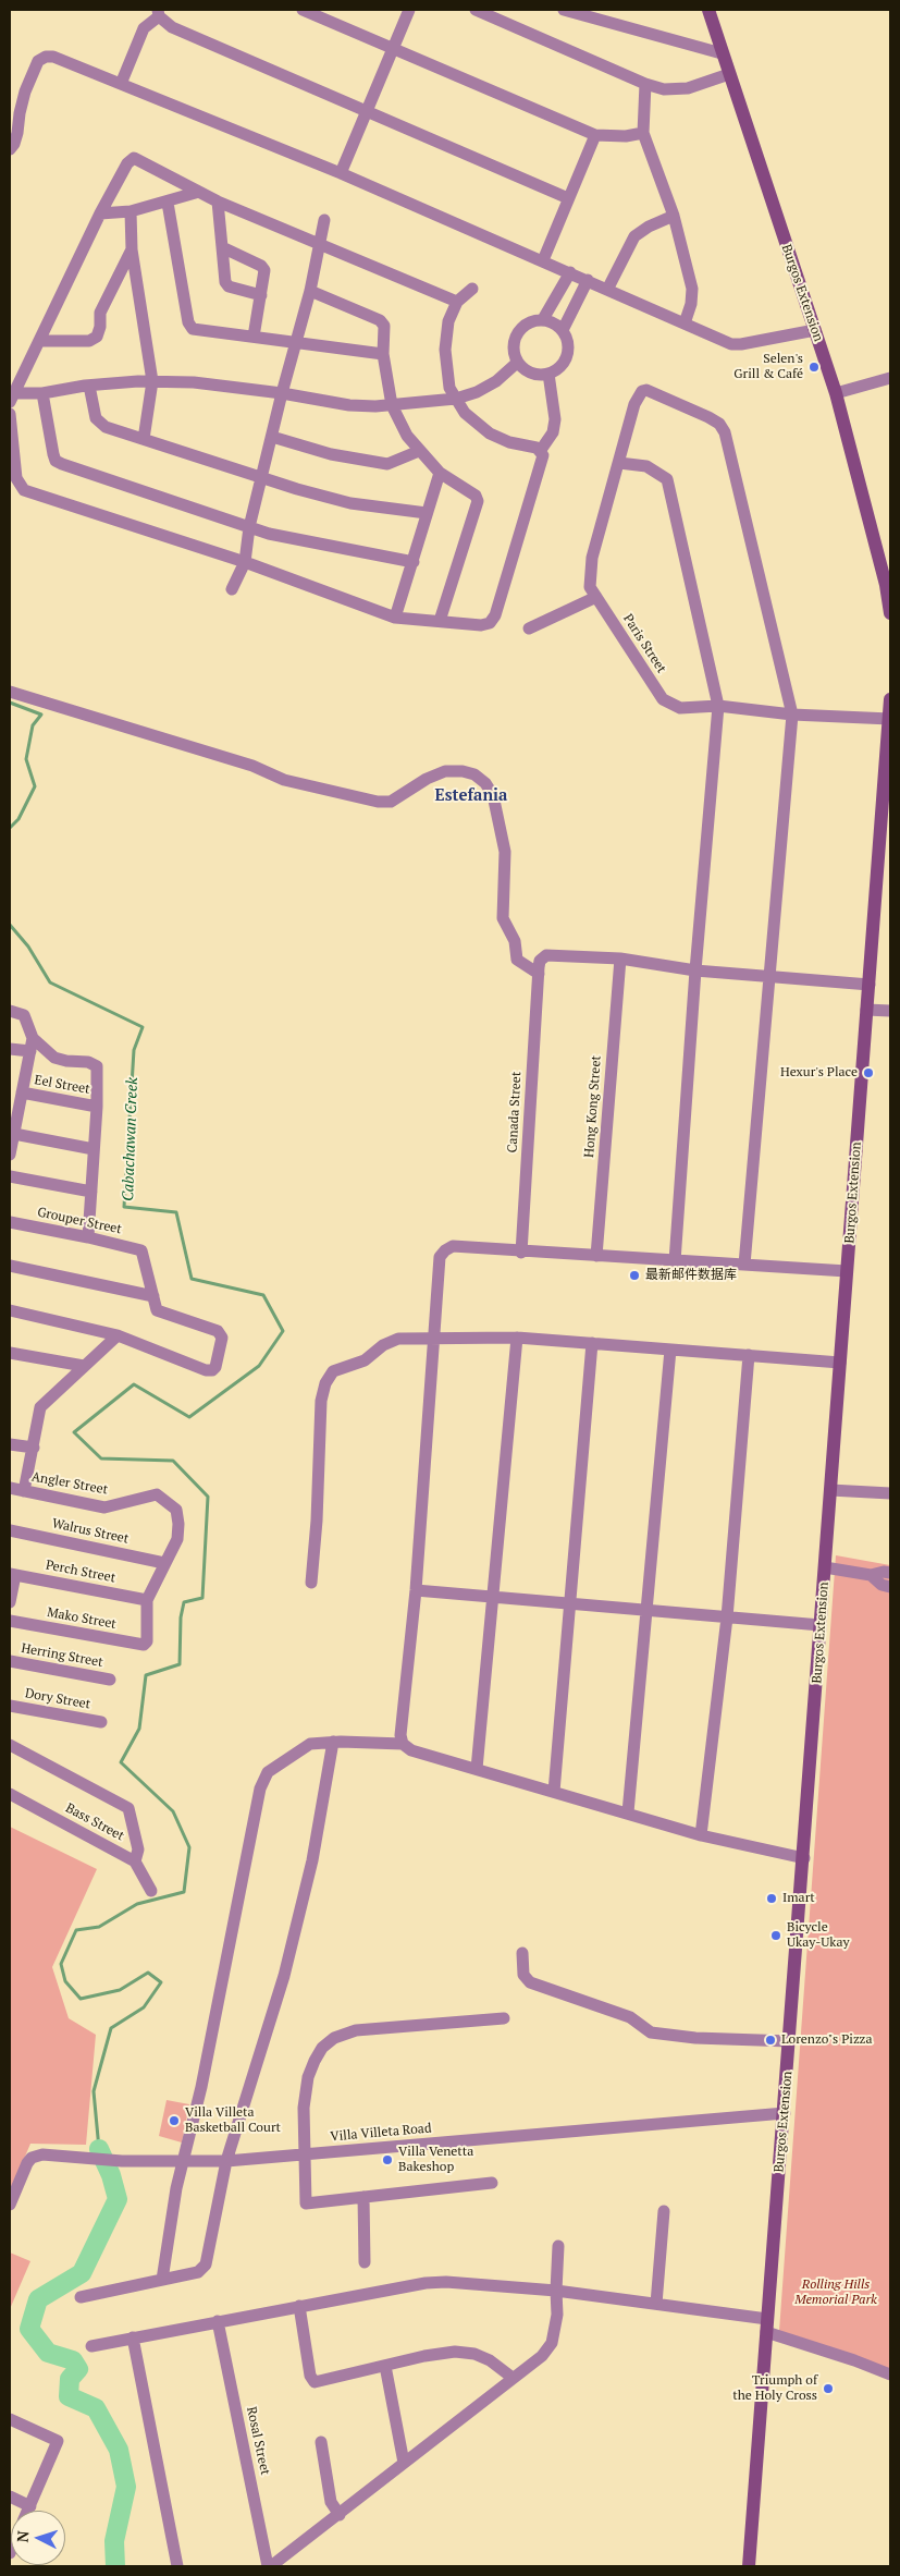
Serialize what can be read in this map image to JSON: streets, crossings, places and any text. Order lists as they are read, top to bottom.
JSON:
{
  "streets": {
    "main road": ["Burgos Extension"],
    "street": [
      "Paris Street",
      "Eel Street",
      "Hong Kong Street",
      "Canada Street",
      "Grouper Street",
      "Angler Street",
      "Walrus Street",
      "Perch Street",
      "Mako Street",
      "Herring Street",
      "Dory Street",
      "Bass Street",
      "Villa Villeta Road",
      "Rosal Street"
    ]
  },
  "crossings": [
    ["Burgos Extension", "Paris Street"],
    ["Burgos Extension", "Villa Villeta Road"],
    ["Angler Street", "Walrus Street"],
    ["Perch Street", "Mako Street"]
  ],
  "districts": ["Estefania"],
  "water": ["Cabachawan Creek"],
  "parks": ["Rolling Hills Memorial Park"],
  "places": [
    "Selen's Grill & Café",
    "Hexur's Place",
    "最新邮件数据库",
    "Imart",
    "Bicycle Ukay-Ukay",
    "Lorenzo\"s Pizza",
    "Villa Villeta Basketball Court",
    "Villa Venetta Bakeshop",
    "Triumph of the Holy Cross"
  ],
  "north": "left"
}
